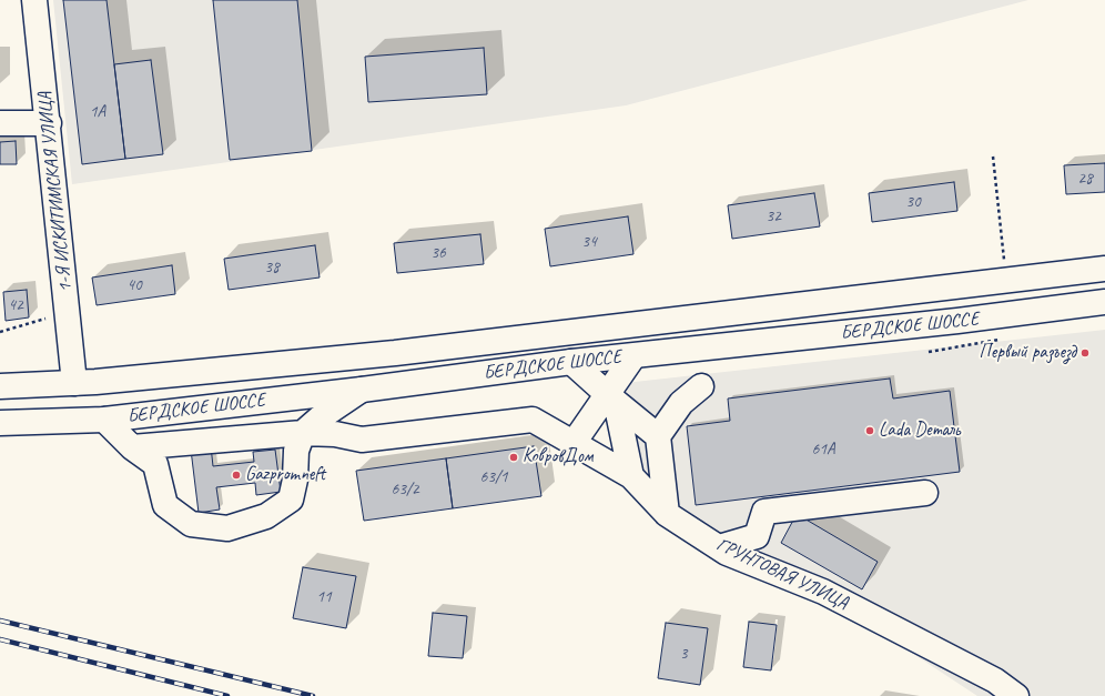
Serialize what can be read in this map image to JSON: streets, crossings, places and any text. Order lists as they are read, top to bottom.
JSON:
{
  "streets": {
    "main road": ["1-Я ИСКИТИМСКАЯ УЛИЦА", "БЕРДСКОЕ ШОССЕ", "ГРУНТОВАЯ УЛИЦА"]
  },
  "crossings": [
    ["1-Я ИСКИТИМСКАЯ УЛИЦА", "БЕРДСКОЕ ШОССЕ"]
  ],
  "places": [
    "Первый разъезд",
    "Lada Dеталь",
    "КовровДом",
    "Gazpromneft"
  ],
  "house_numbers": [
    "1А",
    "28",
    "30",
    "32",
    "34",
    "36",
    "38",
    "40",
    "42",
    "61А",
    "63/1",
    "63/2",
    "11",
    "3"
  ]
}
